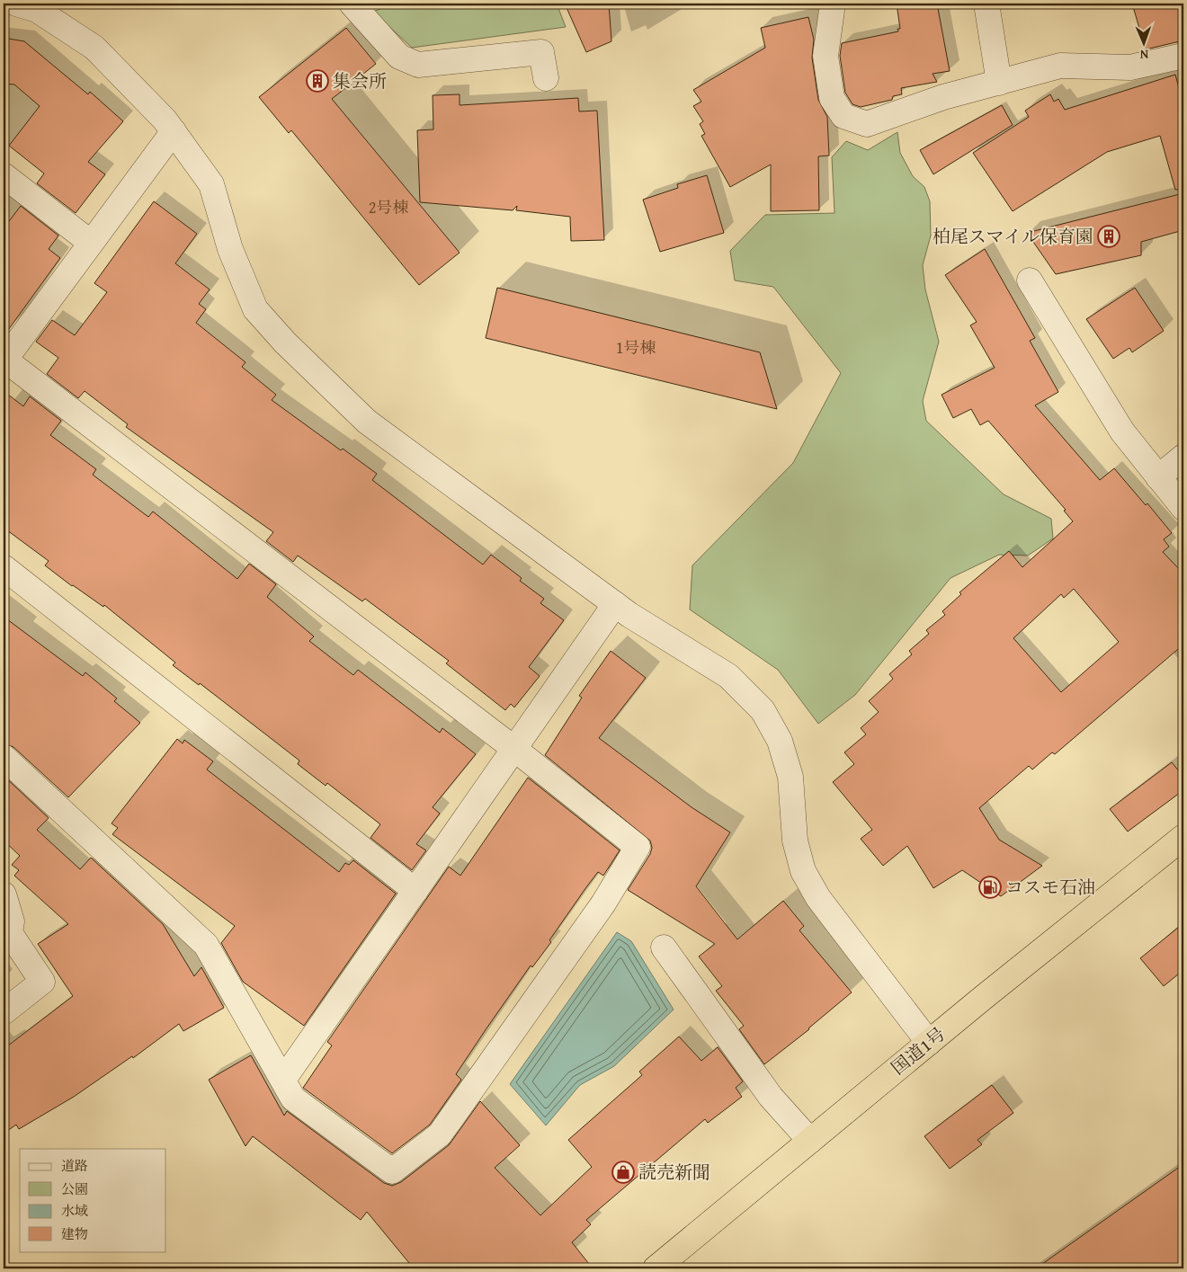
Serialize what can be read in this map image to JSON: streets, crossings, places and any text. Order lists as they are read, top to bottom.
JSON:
{
  "streets": {
    "highway": ["国道1号"]
  },
  "places": {
    "building": ["集会所", "柏尾スマイル保育園"],
    "fuel station": ["コスモ石油"],
    "shop": ["読売新聞"]
  },
  "house_numbers": ["2号棟", "1号棟"],
  "legend": [
    "道路",
    "公園",
    "水域",
    "建物"
  ],
  "north": "bottom"
}
